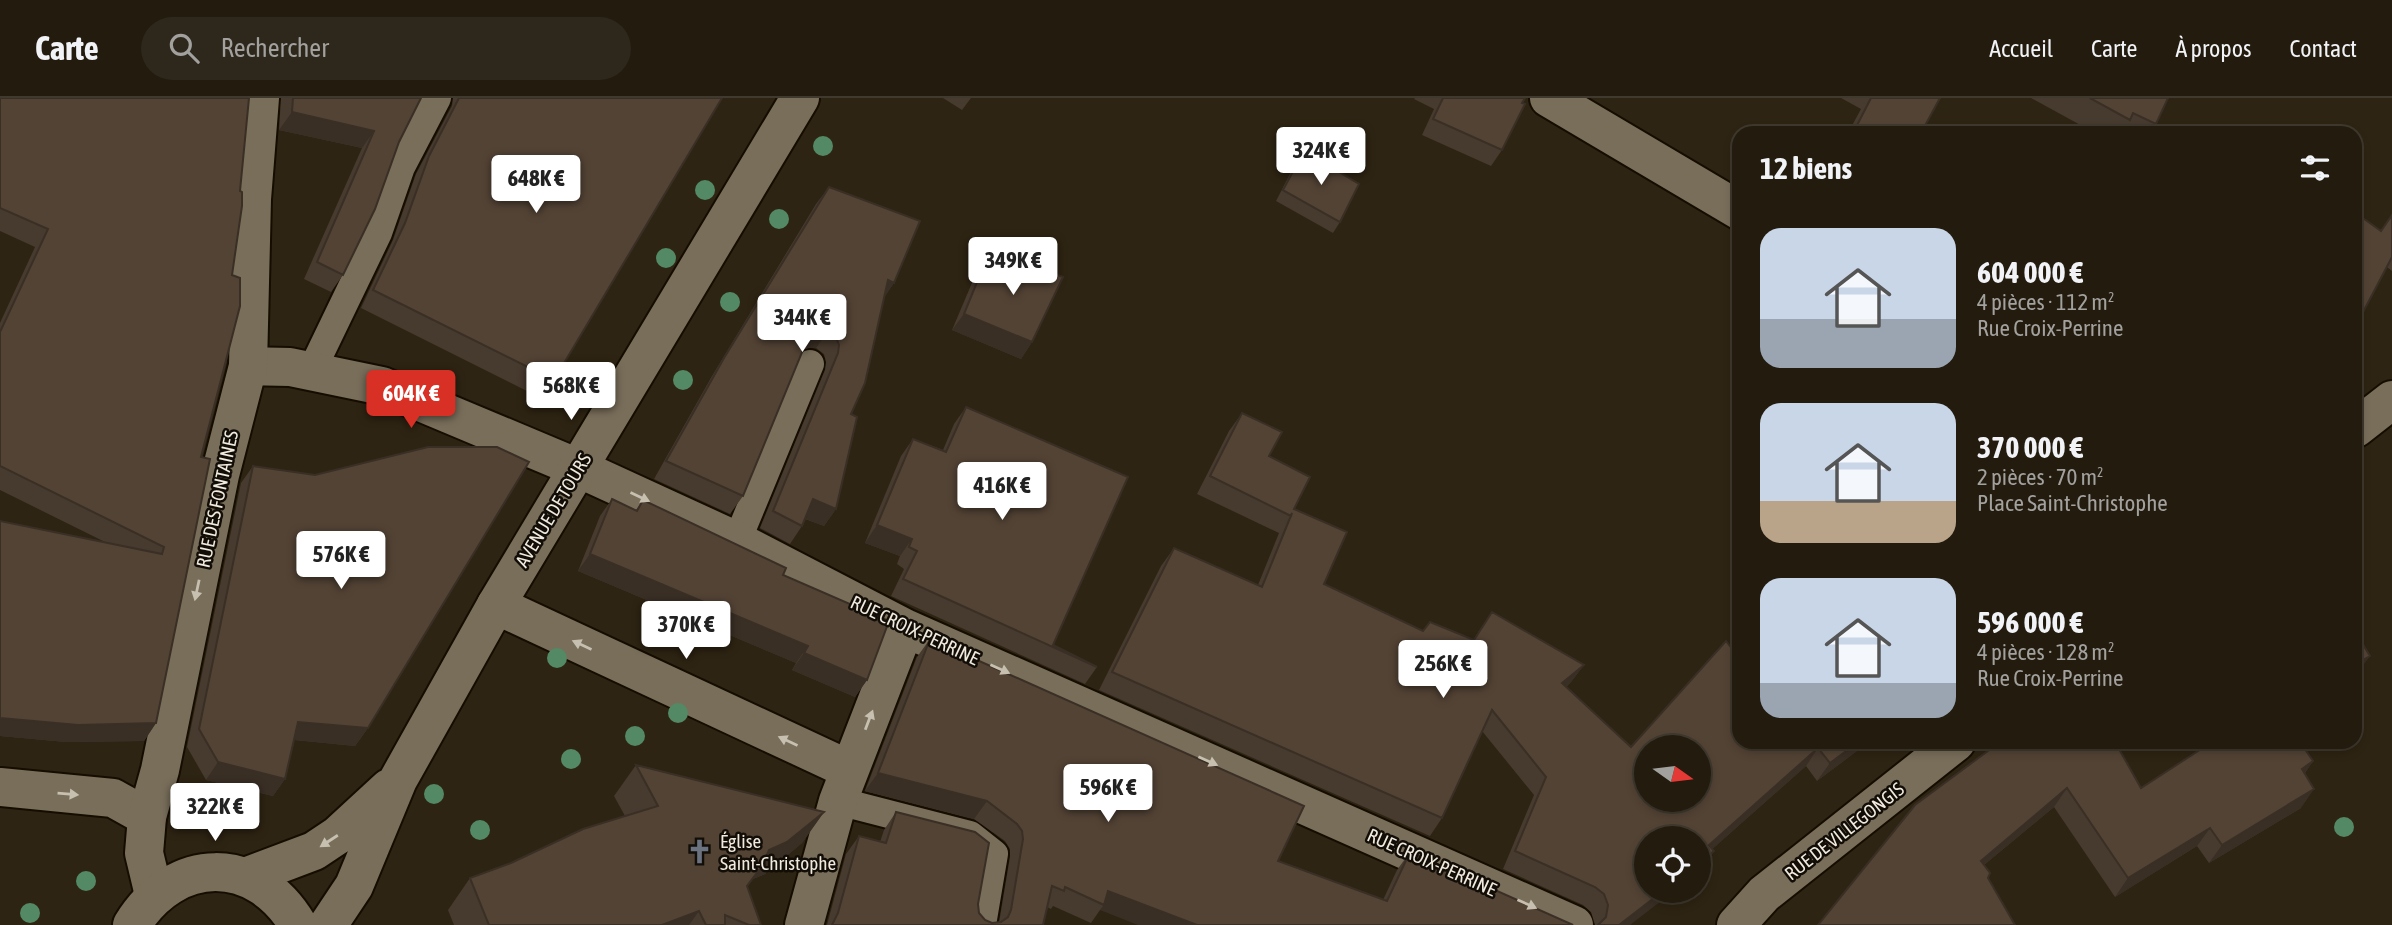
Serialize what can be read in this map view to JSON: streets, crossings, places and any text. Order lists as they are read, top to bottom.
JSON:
{
  "streets": {
    "street": [
      "RUE DES FONTAINES",
      "AVENUE DE TOURS",
      "RUE CROIX-PERRINE",
      "RUE DE VILLEGONGIS"
    ]
  },
  "crossings": [
    ["RUE DES FONTAINES", "RUE CROIX-PERRINE"],
    ["AVENUE DE TOURS", "RUE CROIX-PERRINE"]
  ],
  "one_way": ["RUE DES FONTAINES", "RUE CROIX-PERRINE"],
  "places": {
    "church": ["Église Saint-Christophe"]
  },
  "north": "right",
  "page": {
    "header": "Carte",
    "search": "Rechercher",
    "nav": [
      "Accueil",
      "Carte",
      "À propos",
      "Contact"
    ],
    "heading": "12 biens",
    "price": [
      "324K €",
      "648K €",
      "349K €",
      "344K €",
      "568K €",
      "604K €",
      "416K €",
      "576K €",
      "370K €",
      "256K €",
      "596K €",
      "322K €"
    ],
    "list": [
      {
        "name": "604 000 €",
        "note": "4 pièces · 112 m² · Rue Croix-Perrine"
      },
      {
        "name": "370 000 €",
        "note": "2 pièces · 70 m² · Place Saint-Christophe"
      },
      {
        "name": "596 000 €",
        "note": "4 pièces · 128 m² · Rue Croix-Perrine"
      }
    ]
  }
}
